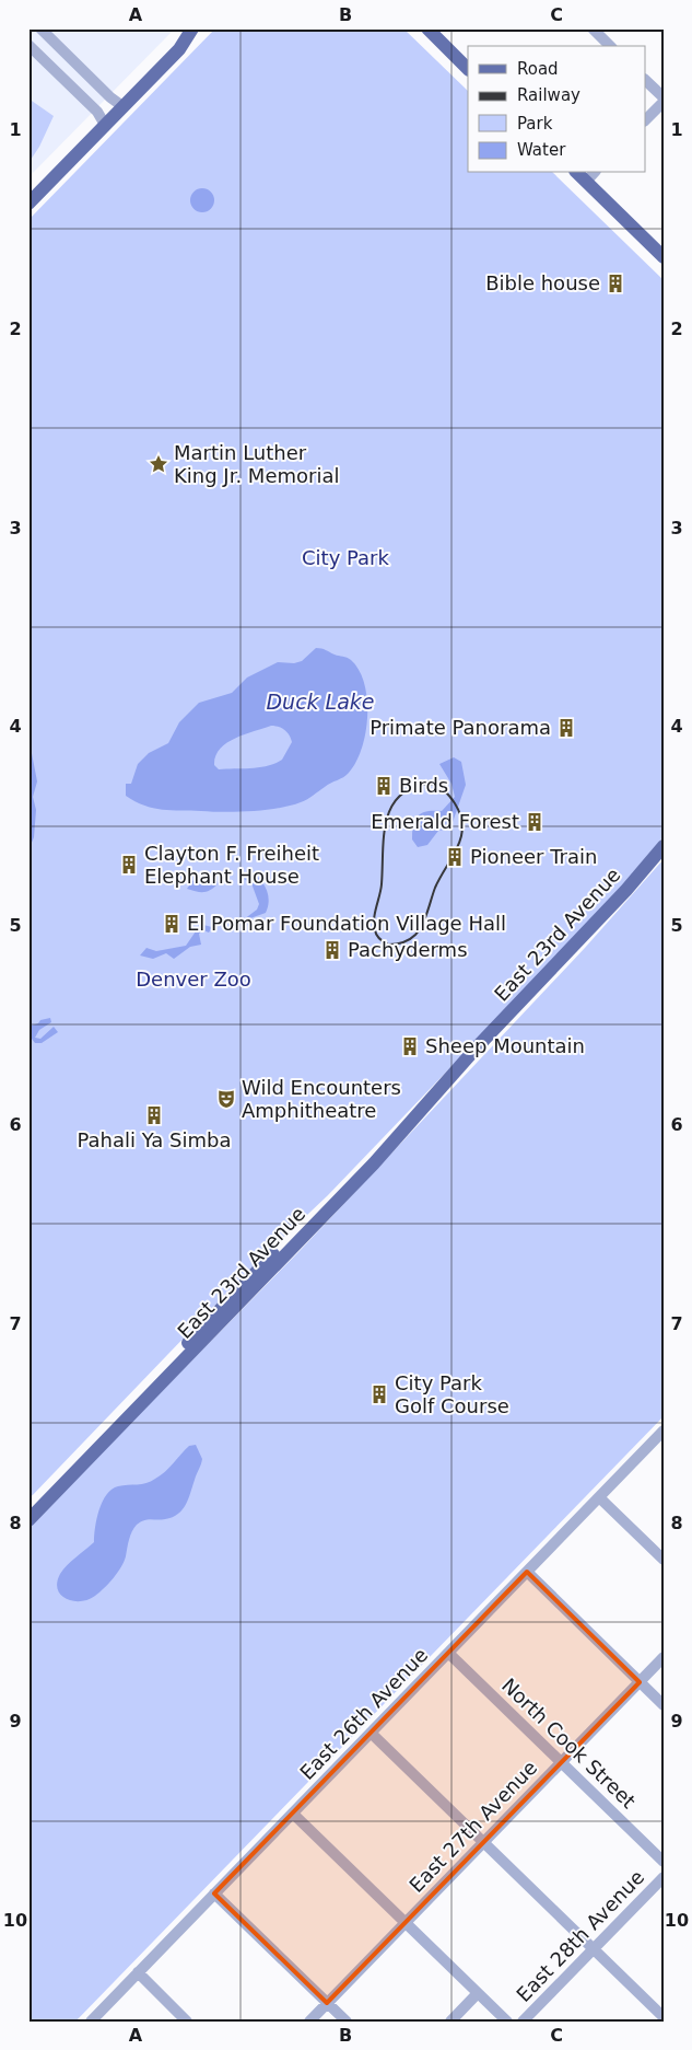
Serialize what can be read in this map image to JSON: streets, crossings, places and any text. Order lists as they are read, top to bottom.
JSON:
{
  "streets": {
    "main road": ["East 23rd Avenue"],
    "street": [
      "East 26th Avenue",
      "North Cook Street",
      "East 27th Avenue",
      "East 28th Avenue"
    ]
  },
  "crossings": [
    ["East 26th Avenue", "North Cook Street"],
    ["North Cook Street", "East 27th Avenue"]
  ],
  "water": ["Duck Lake"],
  "parks": ["City Park", "Denver Zoo"],
  "places": {
    "building": [
      "Bible house",
      "Primate Panorama",
      "Birds",
      "Emerald Forest",
      "Pioneer Train",
      "Clayton F. Freiheit Elephant House",
      "El Pomar Foundation Village Hall",
      "Pachyderms",
      "Sheep Mountain",
      "Pahali Ya Simba",
      "City Park Golf Course"
    ],
    "place": ["Martin Luther King Jr. Memorial"],
    "theatre": ["Wild Encounters Amphitheatre"]
  },
  "legend": [
    "Road",
    "Railway",
    "Park",
    "Water"
  ],
  "grid": {
    "columns": ["A", "B", "C"],
    "rows": [
      "1",
      "2",
      "3",
      "4",
      "5",
      "6",
      "7",
      "8",
      "9",
      "10"
    ]
  }
}
